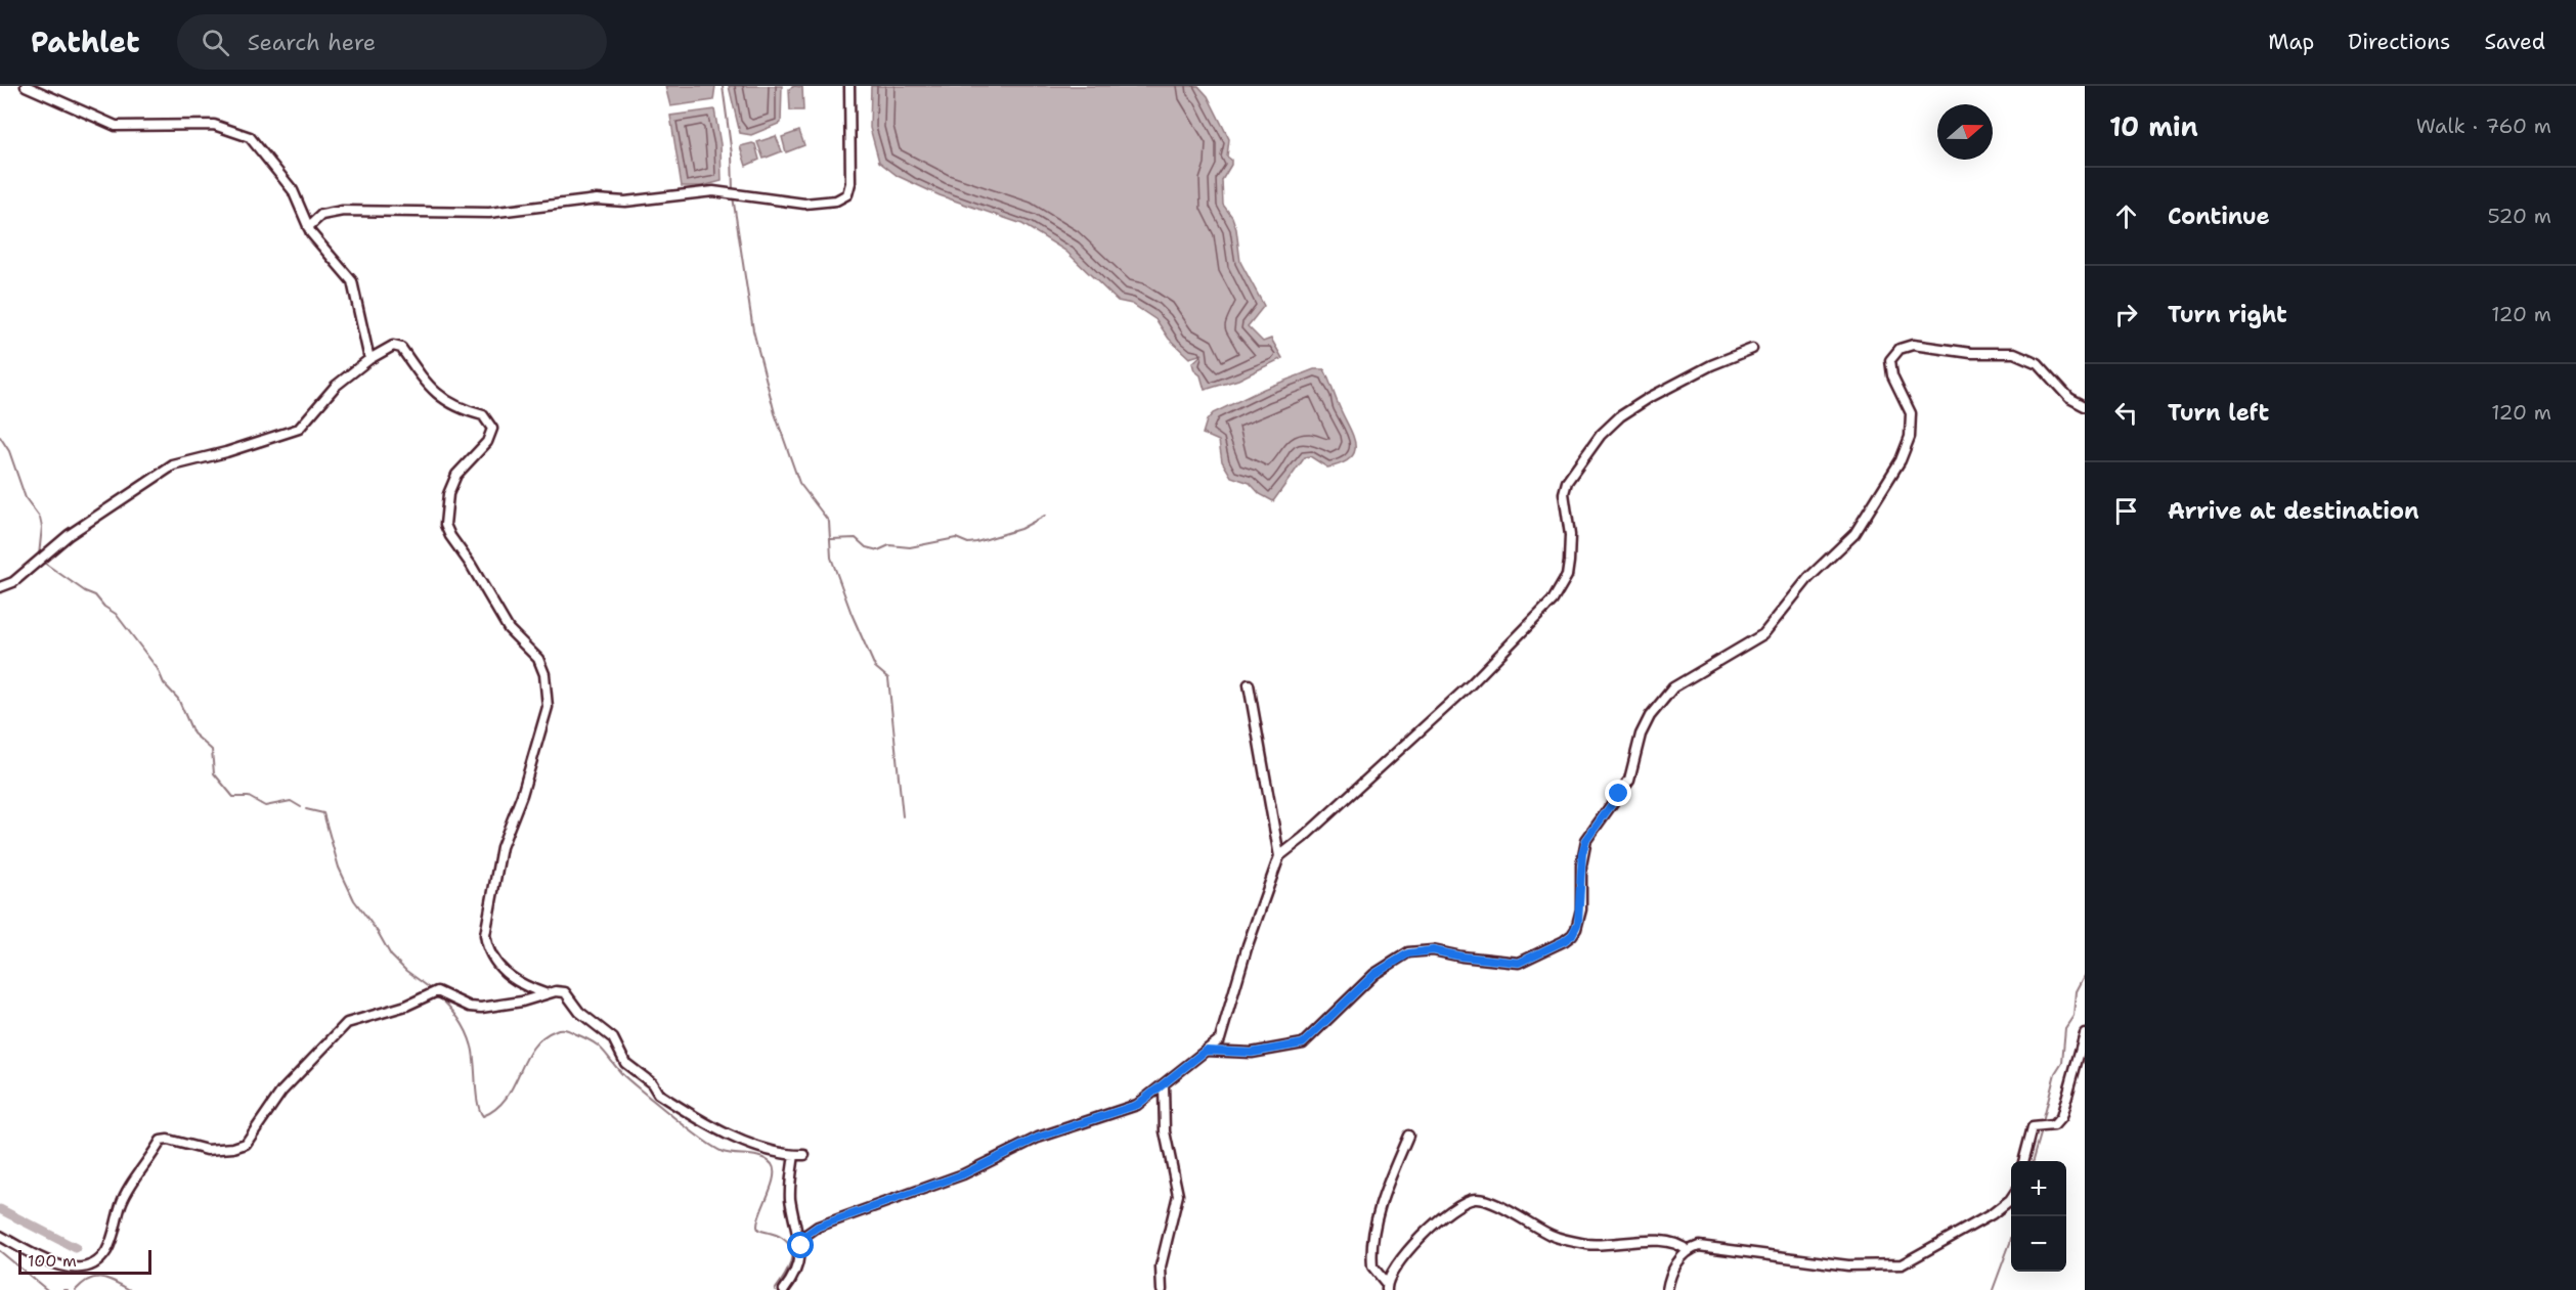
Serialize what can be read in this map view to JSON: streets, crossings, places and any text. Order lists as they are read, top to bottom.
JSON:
{
  "scale_bar": "100 m",
  "north": "right",
  "page": {
    "header": "Pathlet",
    "search": "Search here",
    "nav": ["Map", "Directions", "Saved"],
    "heading": ["10 min", "Walk · 760 m"],
    "list": [
      ["Continue", "520 m"],
      ["Turn right", "120 m"],
      ["Turn left", "120 m"],
      "Arrive at destination"
    ],
    "map_buttons": ["+", "−"],
    "scale": "100 m"
  }
}
